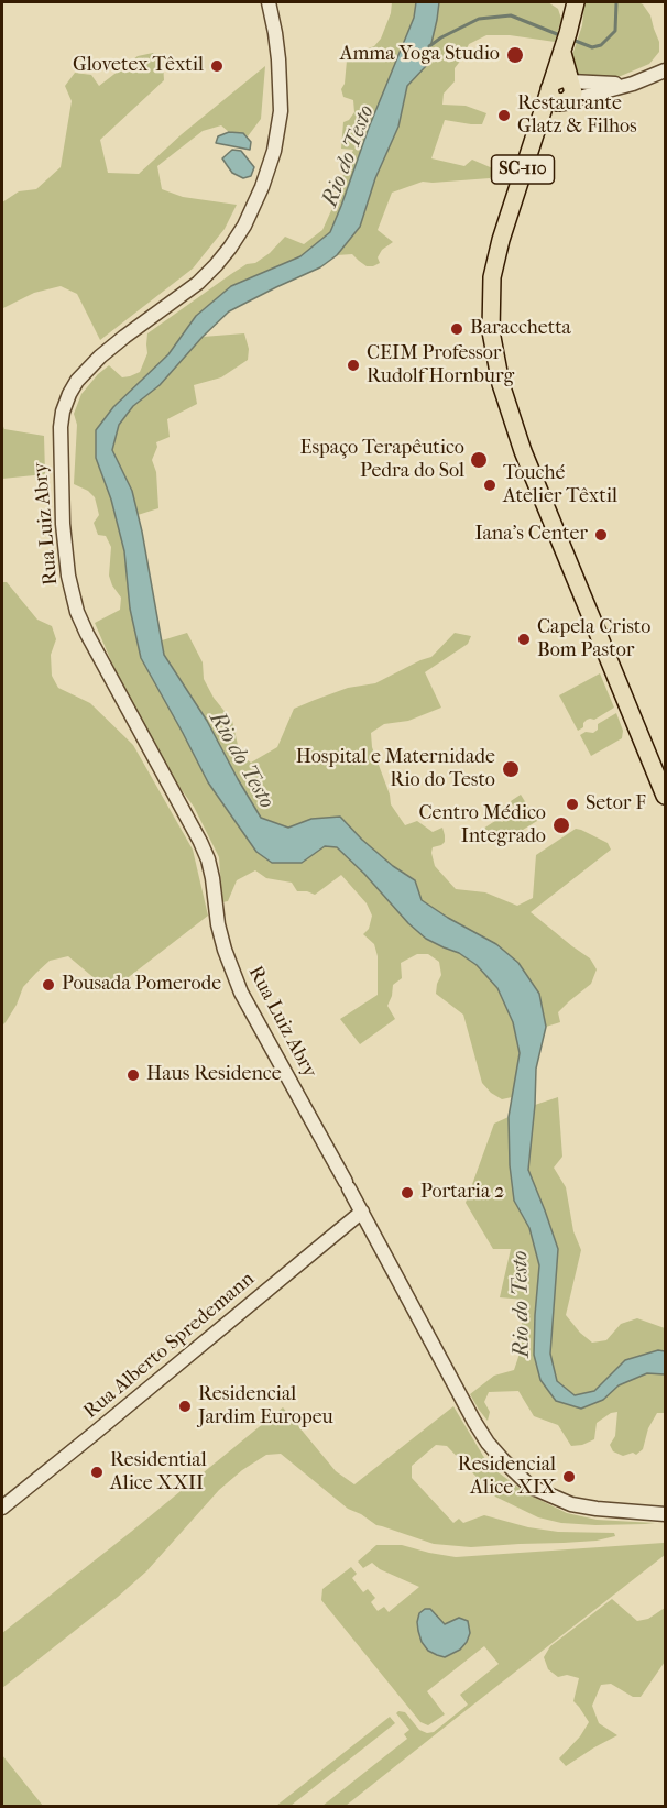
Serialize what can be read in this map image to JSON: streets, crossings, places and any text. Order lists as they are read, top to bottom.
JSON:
{
  "streets": {
    "main road": ["SC-110"],
    "street": ["Rua Luiz Abry", "Rua Alberto Spredemann"]
  },
  "crossings": [
    ["Rua Luiz Abry", "Rua Alberto Spredemann"]
  ],
  "water": ["Rio do Testo"],
  "places": [
    "Amma Yoga Studio",
    "Glovetex Têxtil",
    "Restaurante Glatz & Filhos",
    "Baracchetta",
    "CEIM Professor Rudolf Hornburg",
    "Espaço Terapêutico Pedra do Sol",
    "Touché Atelier Têxtil",
    "Iana's Center",
    "Capela Cristo Bom Pastor",
    "Hospital e Maternidade Rio do Testo",
    "Setor F",
    "Centro Médico Integrado",
    "Pousada Pomerode",
    "Haus Residence",
    "Portaria 2",
    "Residencial Jardim Europeu",
    "Residential Alice XXII",
    "Residencial Alice XIX"
  ]
}
